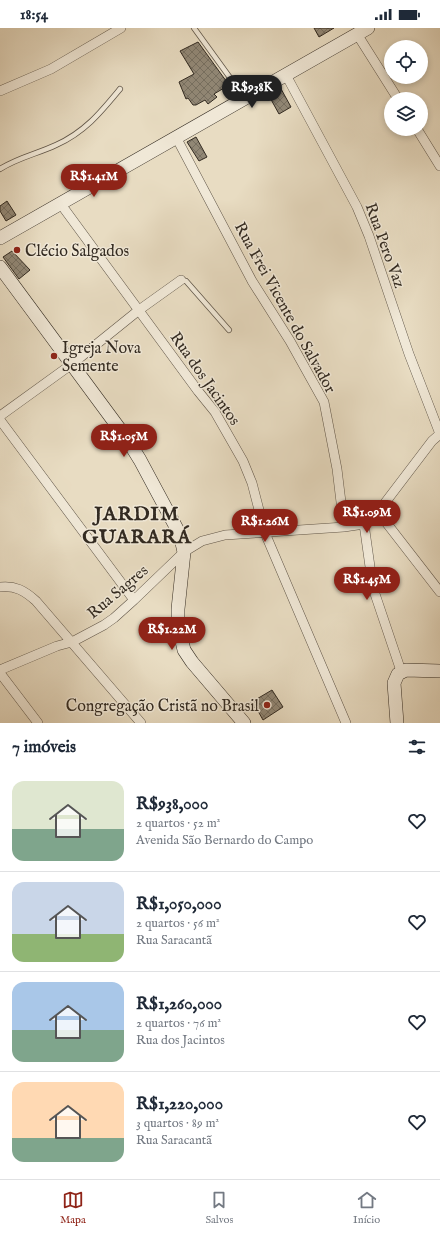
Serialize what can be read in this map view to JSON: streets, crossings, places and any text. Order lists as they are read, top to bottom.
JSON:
{
  "streets": {
    "street": [
      "Rua Pero Vaz",
      "Rua Frei Vicente do Salvador",
      "Rua dos Jacintos",
      "Rua Sagres"
    ]
  },
  "crossings": [
    ["Rua Frei Vicente do Salvador", "Rua Sagres"],
    ["Rua dos Jacintos", "Rua Sagres"]
  ],
  "districts": ["JARDIM GUARARÁ"],
  "places": ["Clécio Salgados", "Igreja Nova Semente", "Congregação Cristã no Brasil"],
  "page": {
    "status": "18:54",
    "price": [
      "R$938K",
      "R$1.41M",
      "R$1.05M",
      "R$1.09M",
      "R$1.26M",
      "R$1.45M",
      "R$1.22M"
    ],
    "heading": "7 imóveis",
    "list": [
      {
        "name": "R$938,000",
        "note": "2 quartos · 52 m² · Avenida São Bernardo do Campo"
      },
      {
        "name": "R$1,050,000",
        "note": "2 quartos · 56 m² · Rua Saracantã"
      },
      {
        "name": "R$1,260,000",
        "note": "2 quartos · 76 m² · Rua dos Jacintos"
      },
      {
        "name": "R$1,220,000",
        "note": "3 quartos · 89 m² · Rua Saracantã"
      }
    ],
    "tabs": ["Mapa", "Salvos", "Início"]
  }
}
